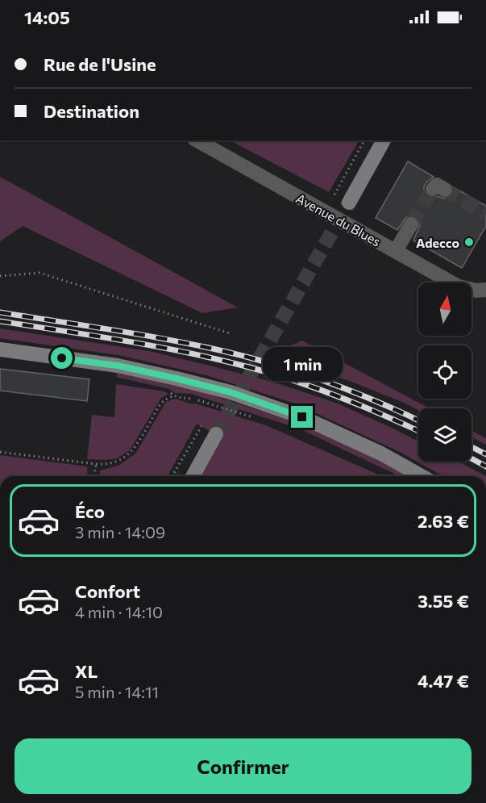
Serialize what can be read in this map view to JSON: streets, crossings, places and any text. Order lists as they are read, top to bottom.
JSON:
{
  "streets": {
    "street": ["Avenue du Blues"]
  },
  "places": ["Adecco"],
  "north": "top",
  "page": {
    "status": "14:05",
    "banner": ["Rue de l'Usine", "Destination"],
    "bubble": "1 min",
    "list": [
      {
        "name": "Éco",
        "note": "3 min · 14:09",
        "value": "2.63 €"
      },
      {
        "name": "Confort",
        "note": "4 min · 14:10",
        "value": "3.55 €"
      },
      {
        "name": "XL",
        "note": "5 min · 14:11",
        "value": "4.47 €"
      }
    ],
    "buttons": "Confirmer"
  }
}
